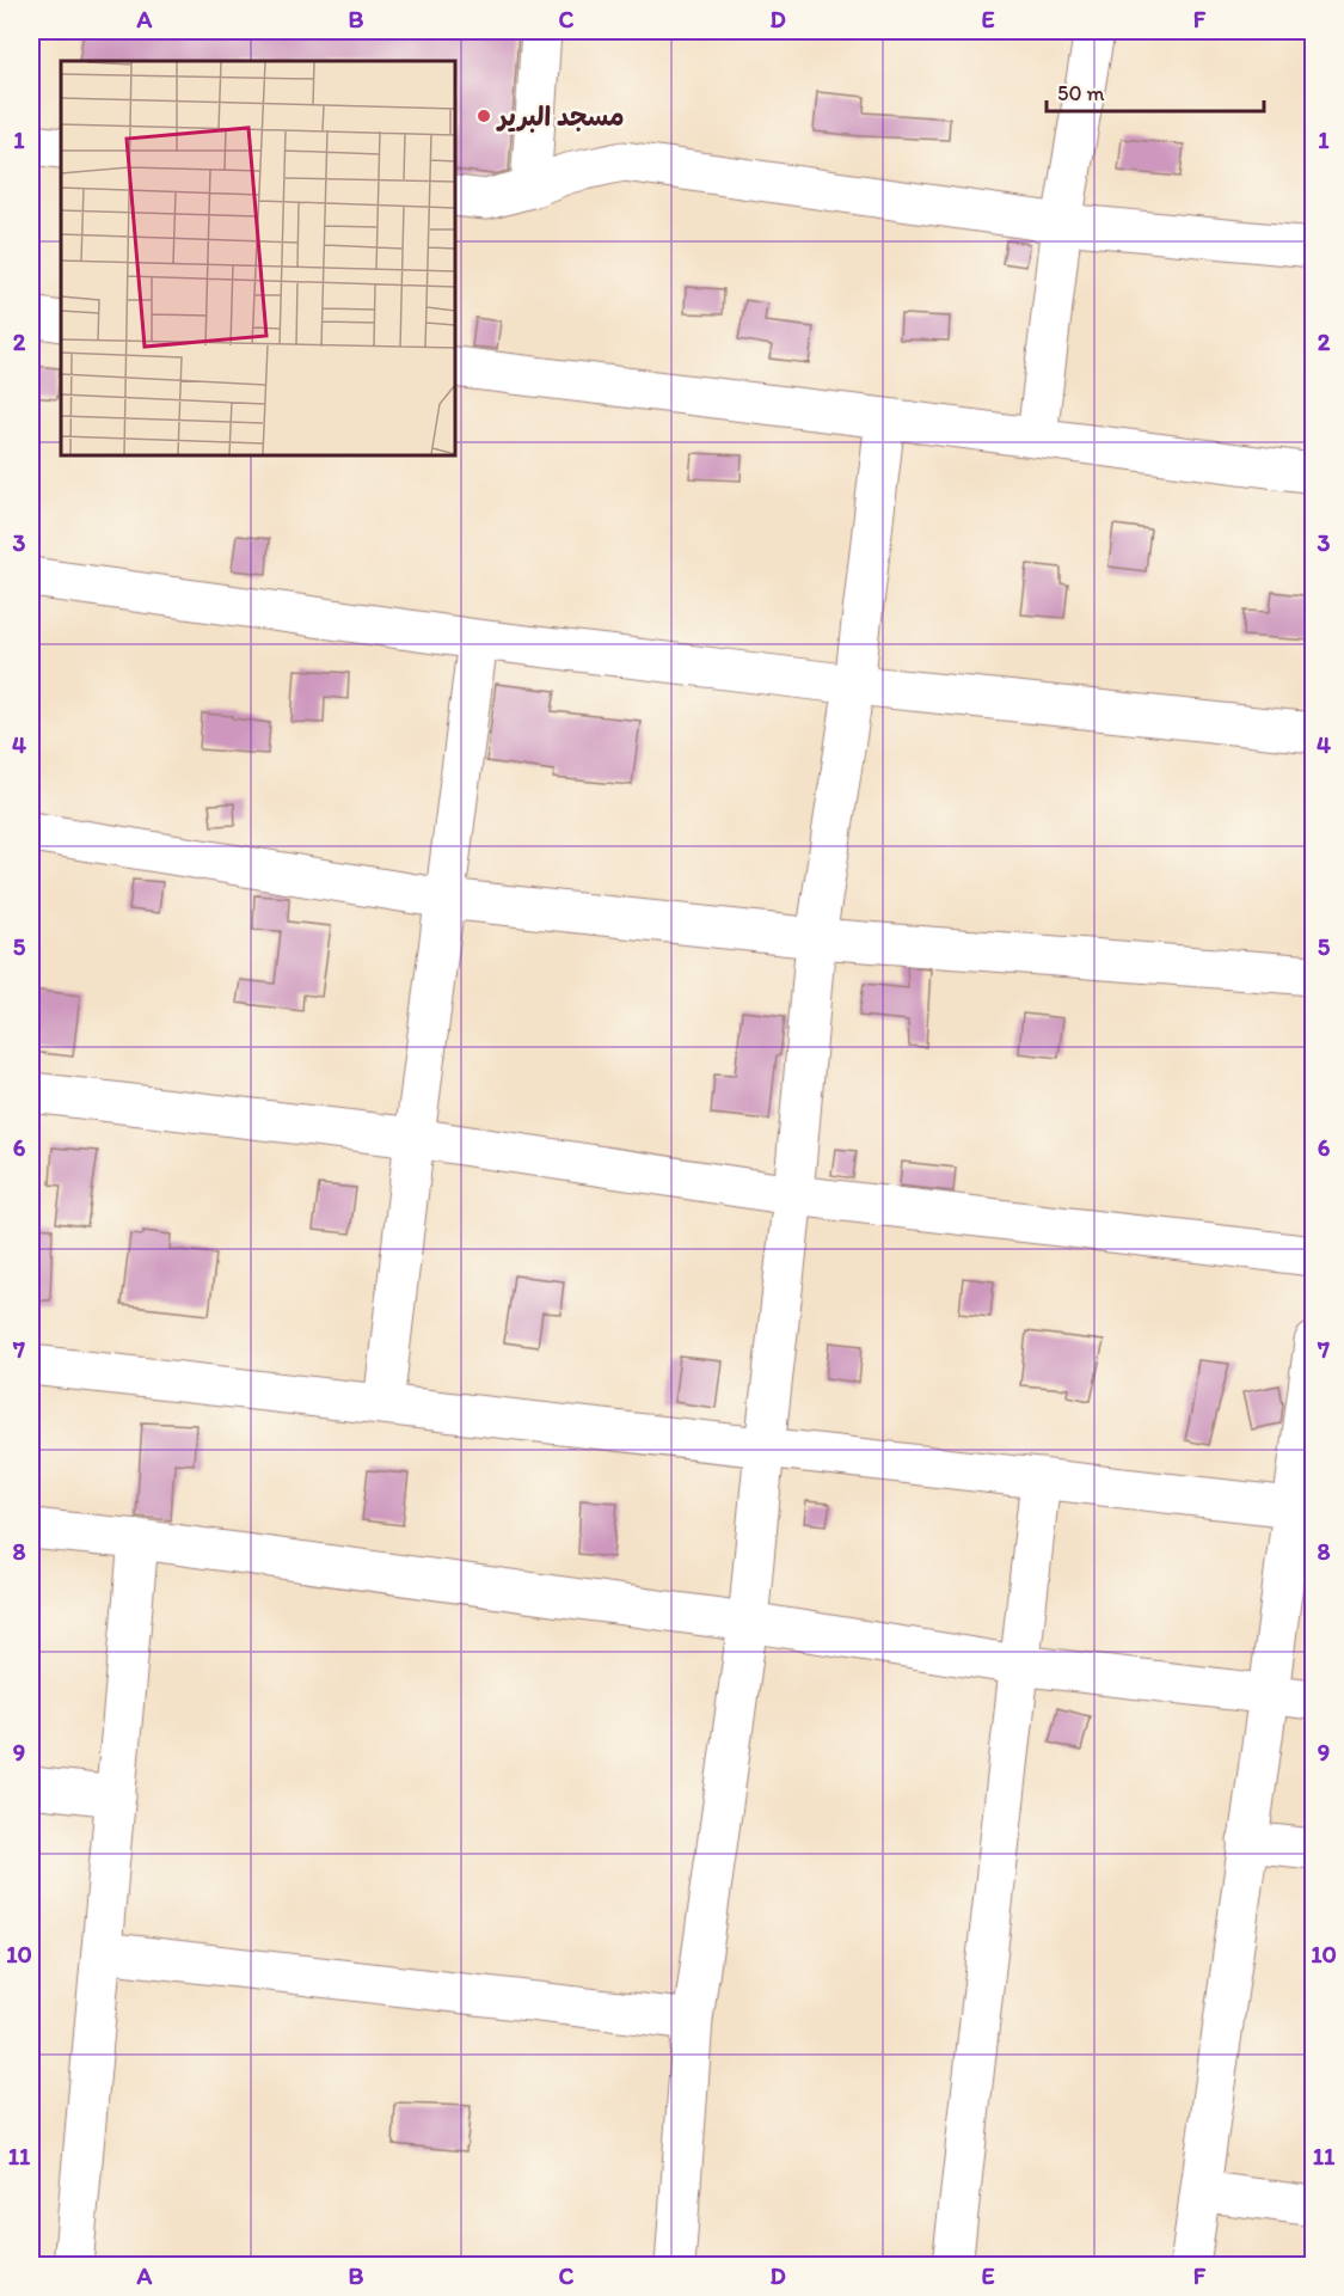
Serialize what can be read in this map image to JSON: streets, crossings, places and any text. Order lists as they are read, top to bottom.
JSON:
{
  "places": ["مسجد البرير"],
  "scale_bar": "50 m",
  "grid": {
    "columns": [
      "A",
      "B",
      "C",
      "D",
      "E",
      "F"
    ],
    "rows": [
      "1",
      "2",
      "3",
      "4",
      "5",
      "6",
      "7",
      "8",
      "9",
      "10",
      "11"
    ]
  }
}
